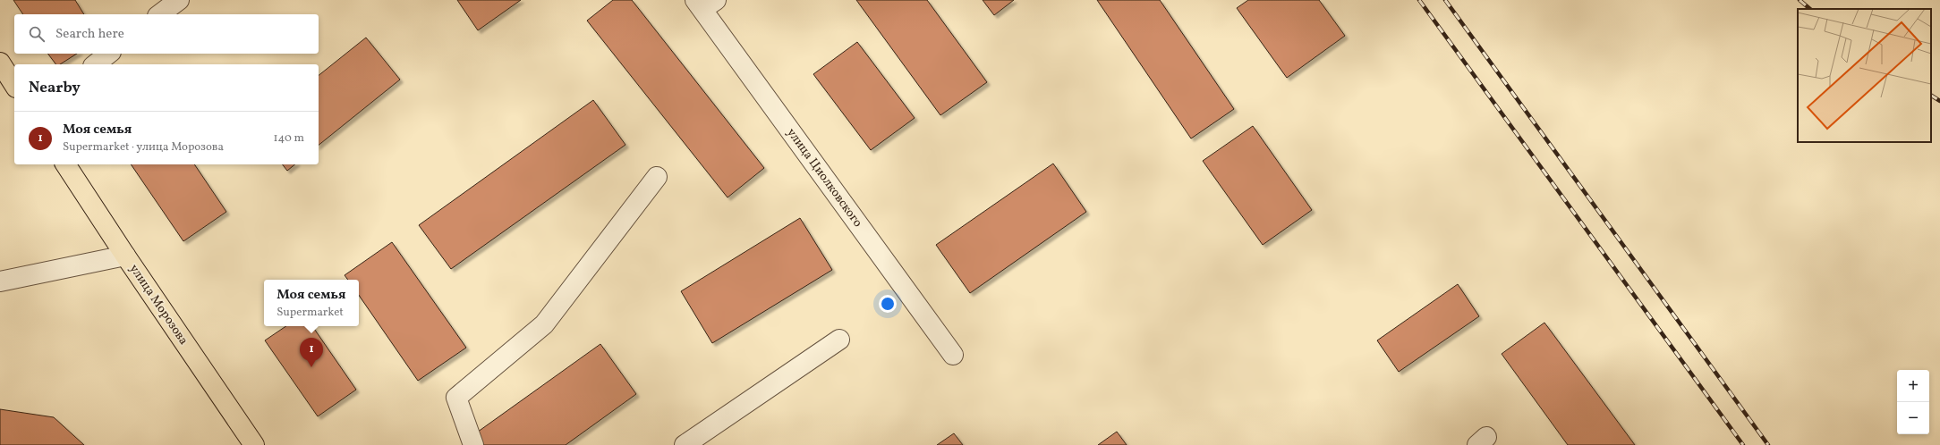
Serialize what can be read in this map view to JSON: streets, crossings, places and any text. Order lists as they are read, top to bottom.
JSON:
{
  "streets": {
    "main road": ["улица Морозова"],
    "street": ["улица Циолковского"]
  },
  "page": {
    "search": "Search here",
    "heading": "Nearby",
    "list": [
      {
        "mark": "1",
        "name": "Моя семья",
        "note": "Supermarket · улица Морозова",
        "value": "140 m"
      }
    ],
    "popup": ["Моя семья", "Supermarket"],
    "pins": "1",
    "map_buttons": ["+", "−"]
  }
}
